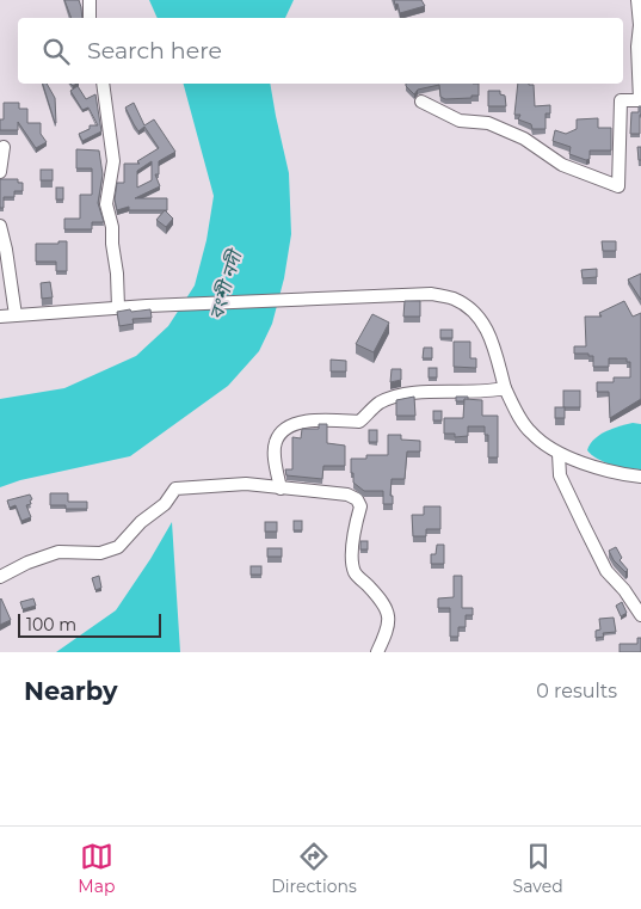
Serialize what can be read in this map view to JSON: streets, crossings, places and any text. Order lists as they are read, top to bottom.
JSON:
{
  "water": ["বংশী নদী"],
  "scale_bar": "100 m",
  "page": {
    "search": "Search here",
    "scale": "100 m",
    "heading": ["Nearby", "0 results"],
    "nav": ["Map", "Directions", "Saved"]
  }
}
